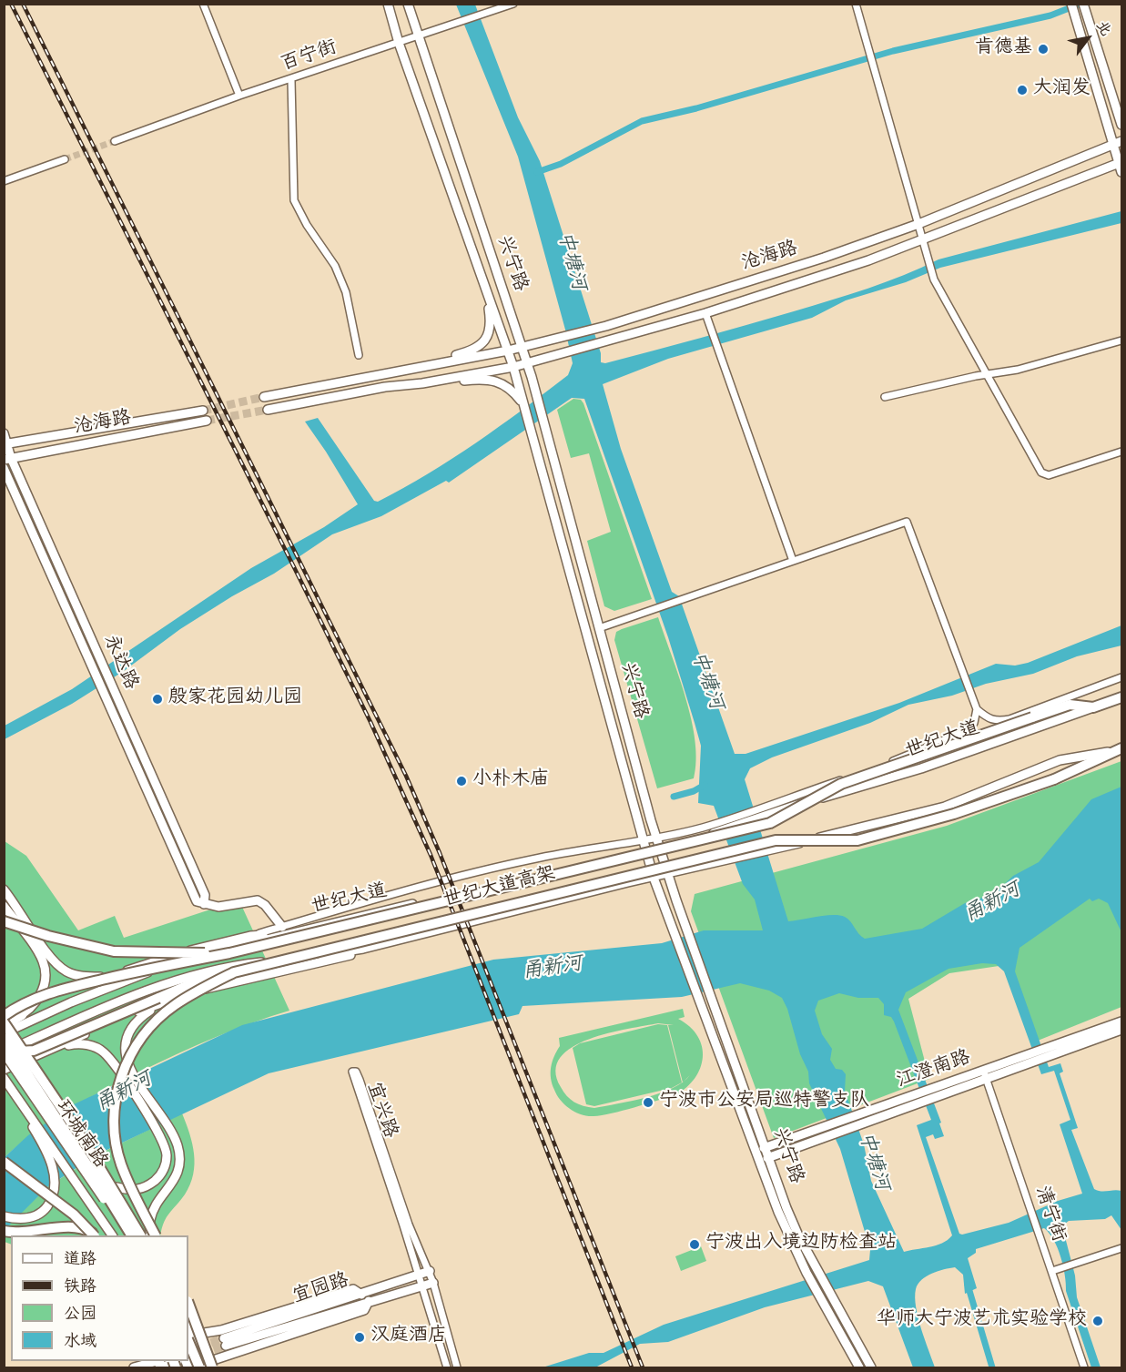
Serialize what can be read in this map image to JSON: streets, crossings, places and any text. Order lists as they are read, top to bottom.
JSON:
{
  "streets": {
    "highway": ["世纪大道", "世纪大道高架"],
    "main road": [
      "沧海路",
      "兴宁路",
      "永达路",
      "江澄南路",
      "环城南路",
      "宜园路"
    ],
    "street": ["百宁街", "宜兴路", "清宁街"]
  },
  "crossings": [
    ["百宁街", "兴宁路"],
    ["沧海路", "兴宁路"],
    ["沧海路", "永达路"],
    ["兴宁路", "世纪大道"],
    ["兴宁路", "江澄南路"],
    ["世纪大道", "世纪大道高架"],
    ["世纪大道高架", "环城南路"],
    ["江澄南路", "清宁街"],
    ["宜兴路", "宜园路"]
  ],
  "water": ["中塘河", "甬新河"],
  "places": [
    "肯德基",
    "大润发",
    "殷家花园幼儿园",
    "小朴木庙",
    "宁波市公安局巡特警支队",
    "宁波出入境边防检查站",
    "华师大宁波艺术实验学校",
    "汉庭酒店"
  ],
  "legend": [
    "道路",
    "铁路",
    "公园",
    "水域"
  ],
  "north": "top right"
}
